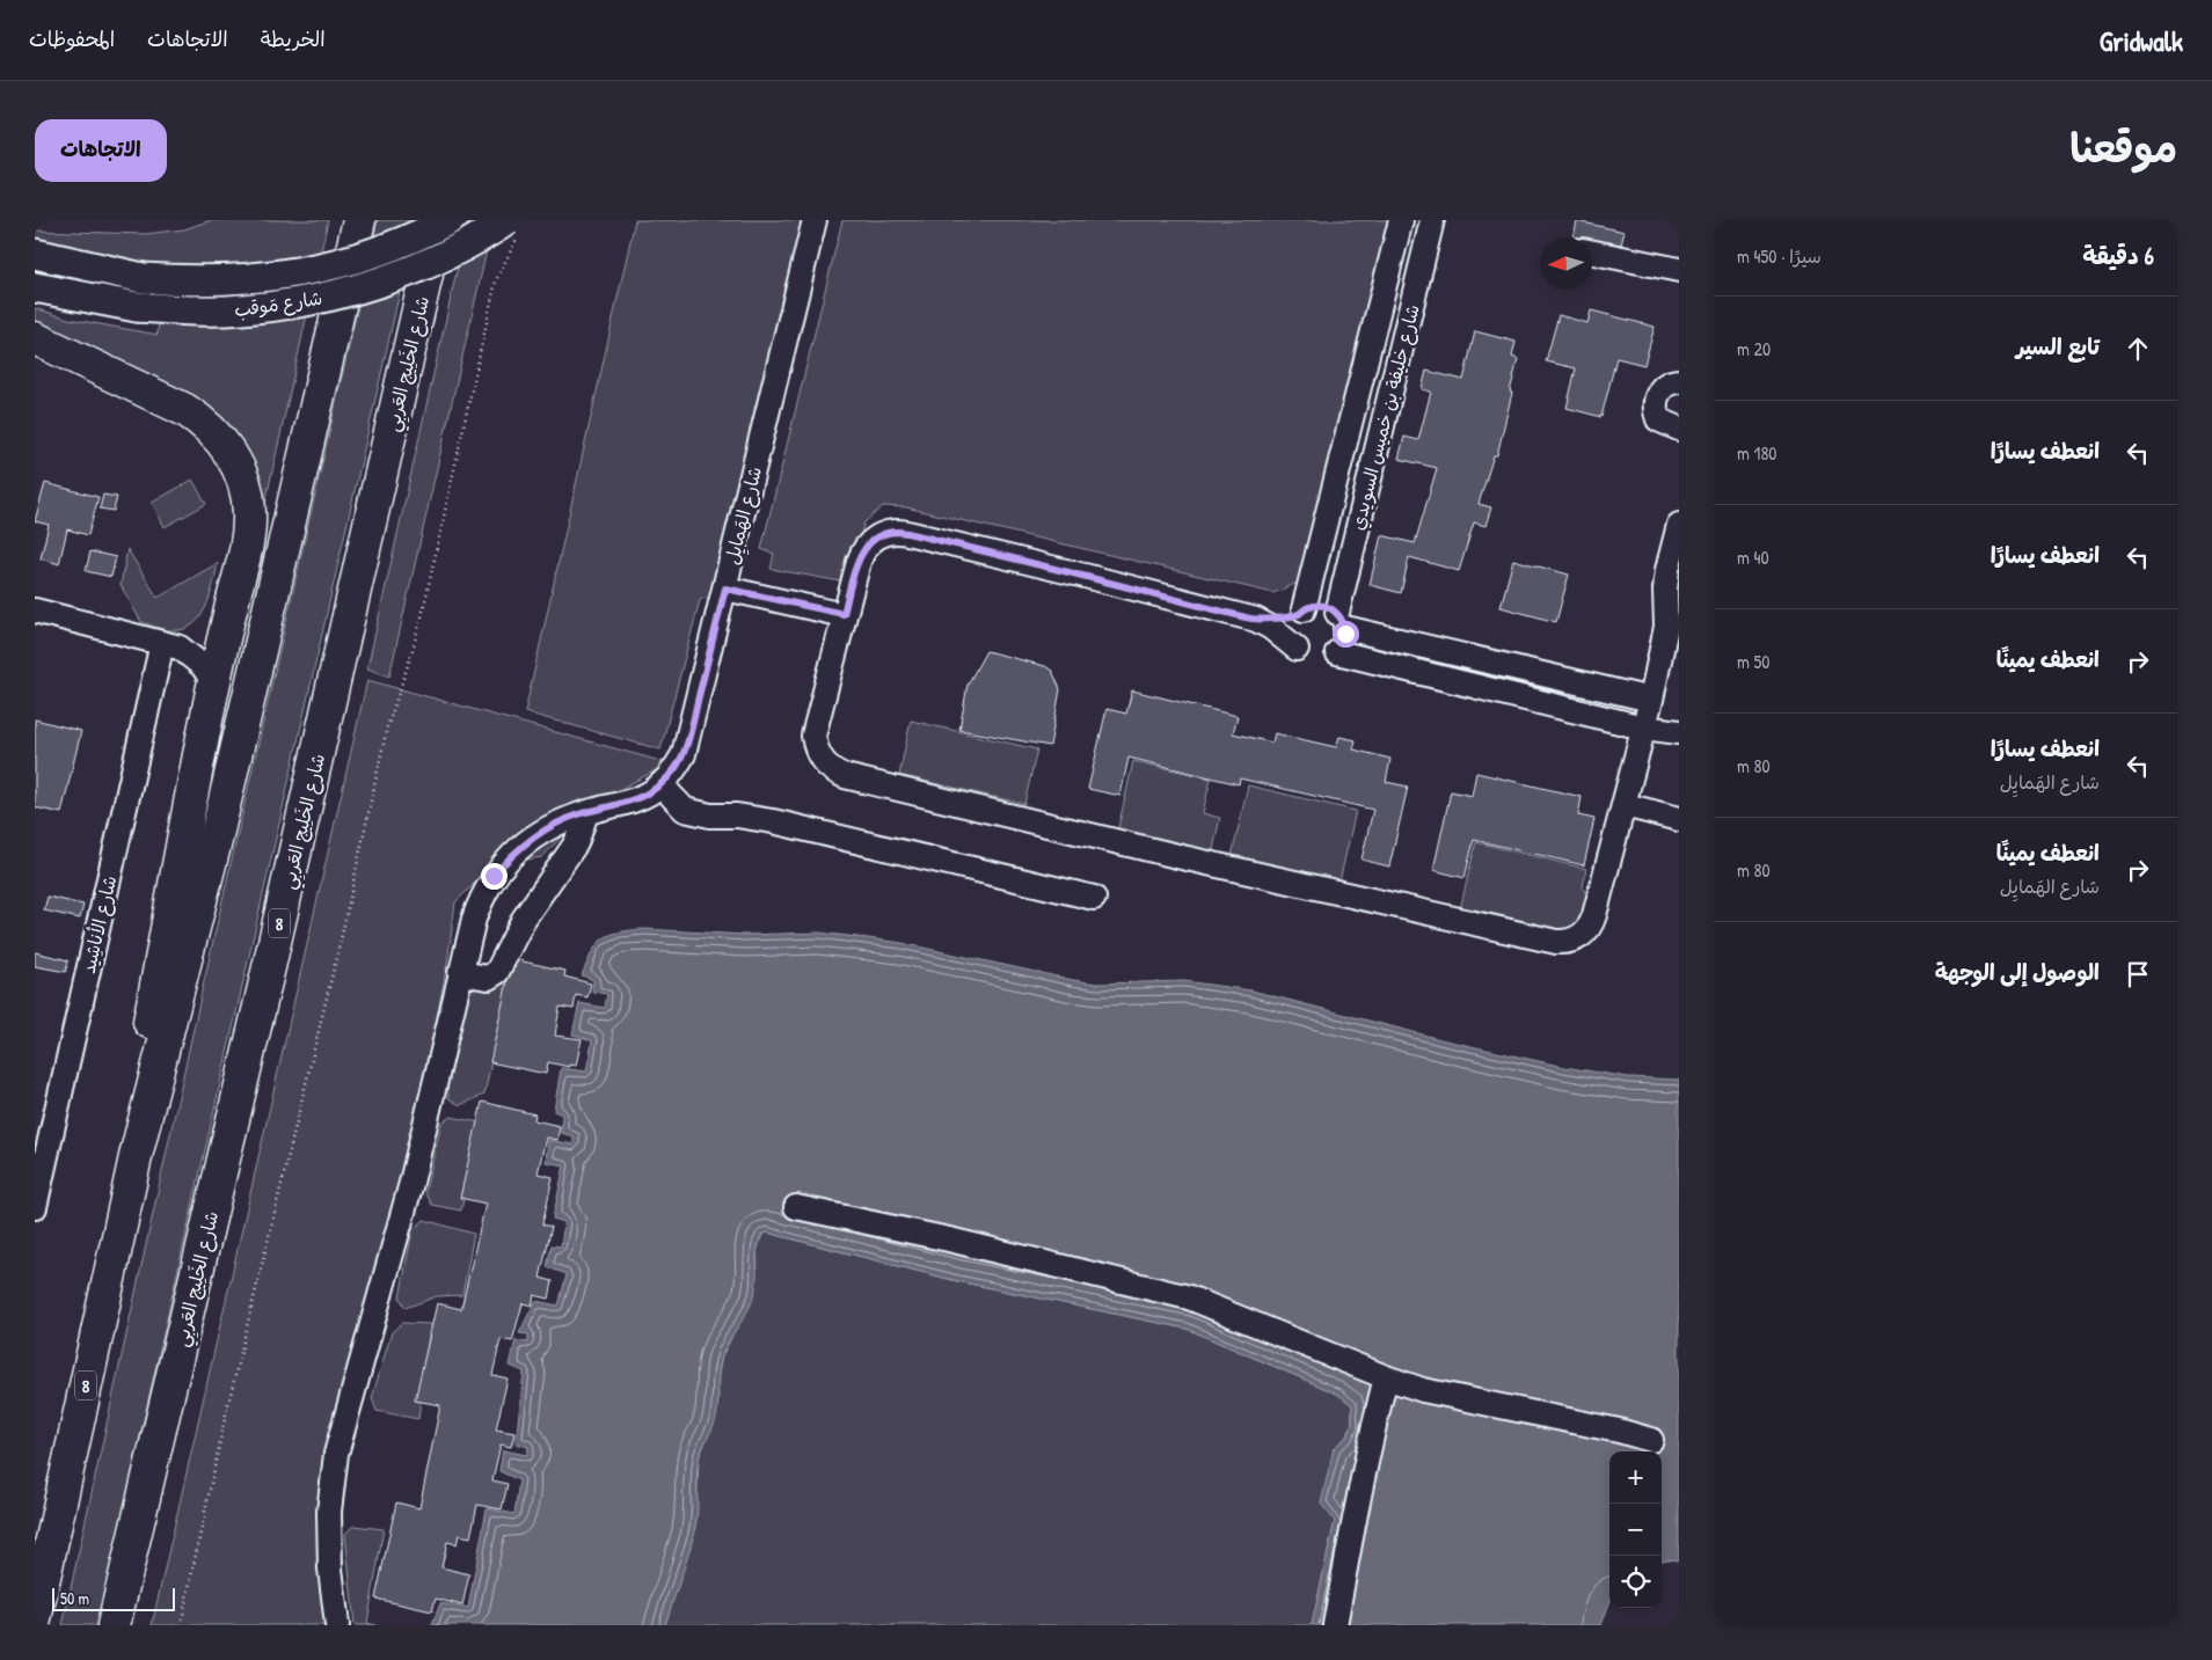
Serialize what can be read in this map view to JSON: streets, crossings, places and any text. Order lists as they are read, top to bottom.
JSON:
{
  "streets": {
    "highway": ["شارع الخَلِيج العَربِي", "8"],
    "main road": ["شارع مَوقب"],
    "street": ["شارع خليفة بن خميس السويدي", "شارع الهَمايِل", "شارع الأناشِيد"]
  },
  "scale_bar": "50 m",
  "north": "left",
  "page": {
    "header": "Gridwalk",
    "nav": ["الخريطة", "الاتجاهات", "المحفوظات"],
    "title": "موقعنا",
    "buttons": "الاتجاهات",
    "heading": ["6 دقيقة", "سيرًا · 450 m"],
    "list": [
      ["تابع السير", "20 m"],
      ["انعطف يسارًا", "180 m"],
      ["انعطف يسارًا", "40 m"],
      ["انعطف يمينًا", "50 m"],
      ["انعطف يسارًا", "شارع الهَمايِل", "80 m"],
      ["انعطف يمينًا", "شارع الهَمايِل", "80 m"],
      "الوصول إلى الوجهة"
    ],
    "map_buttons": ["+", "−"],
    "scale": "50 m"
  }
}
